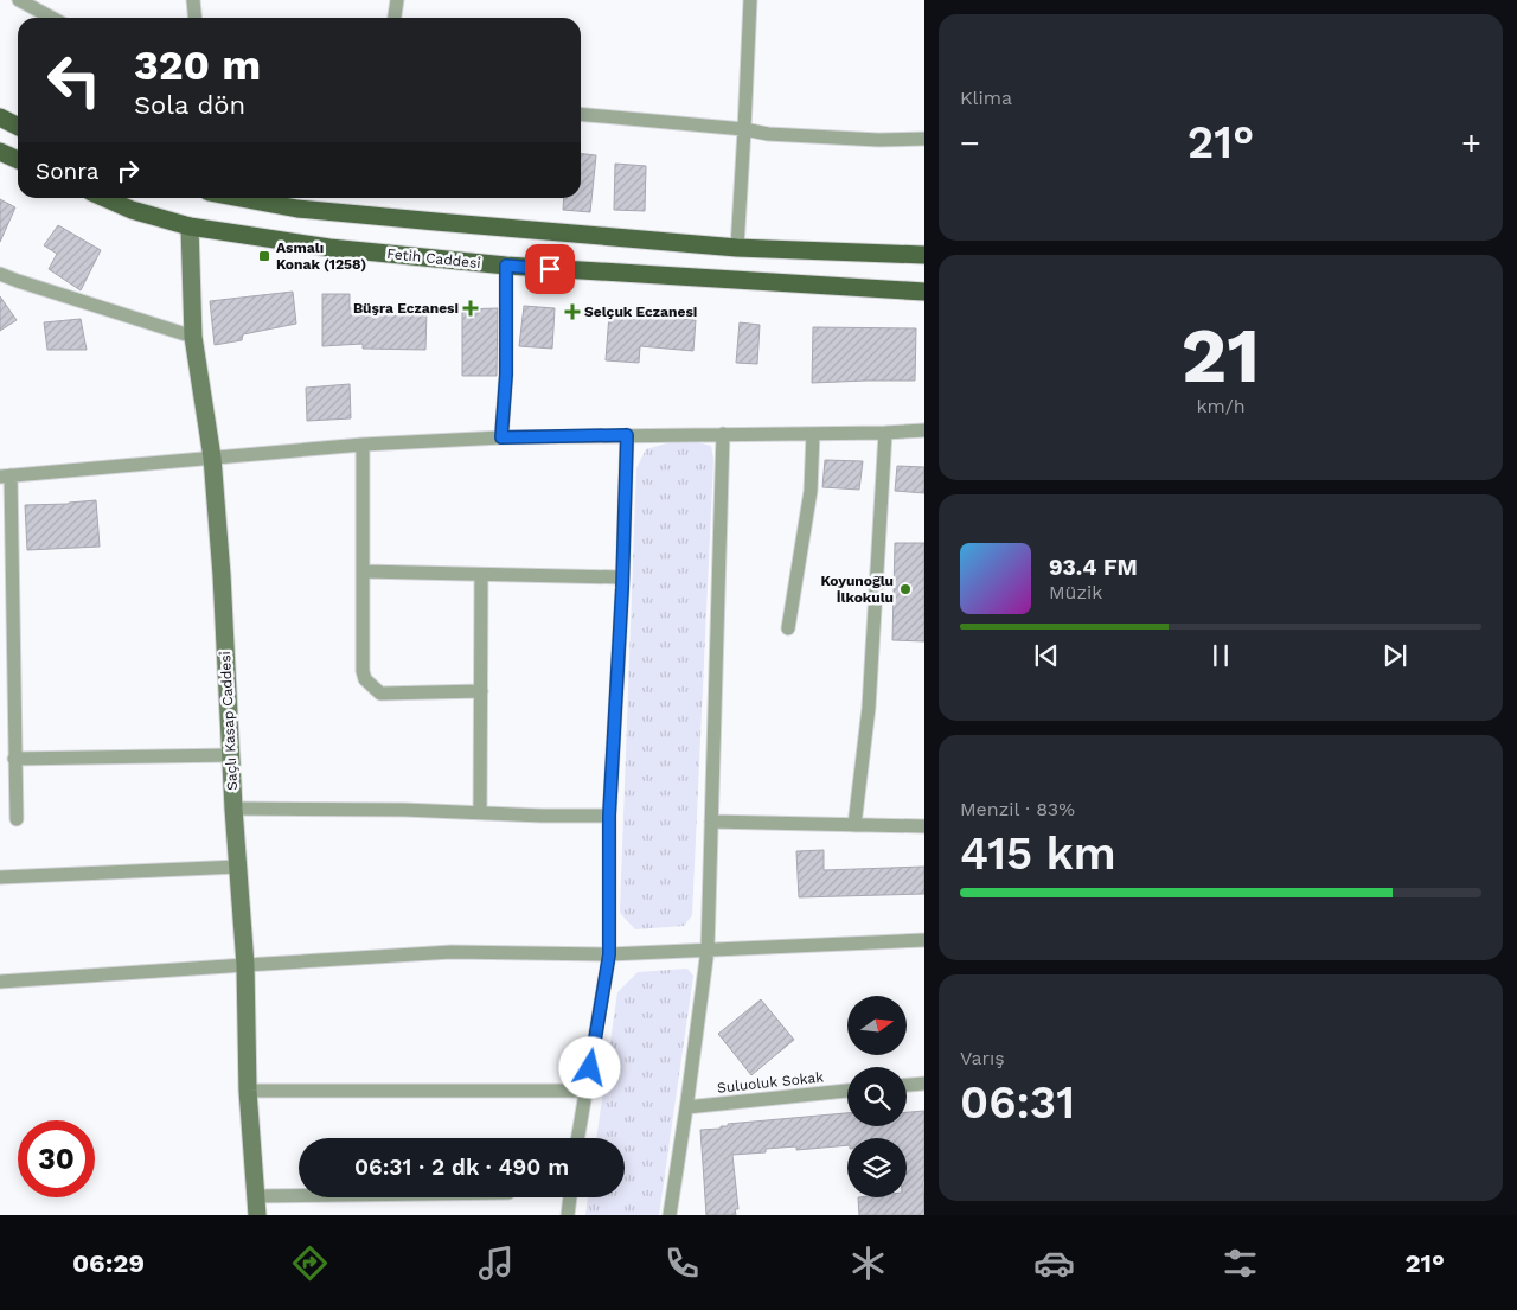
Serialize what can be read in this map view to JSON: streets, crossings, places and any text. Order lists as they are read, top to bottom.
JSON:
{
  "streets": {
    "main road": ["Fetih Caddesi"],
    "street": ["Saçlı Kasap Caddesi", "Suluoluk Sokak"]
  },
  "crossings": [
    ["Fetih Caddesi", "Saçlı Kasap Caddesi"]
  ],
  "places": {
    "transit": ["Asmalı Konak (1258)"],
    "health": ["Büşra Eczanesi", "Selçuk Eczanesi"],
    "other": ["Koyunoğlu İlkokulu"]
  },
  "north": "right",
  "page": {
    "tile": [
      "Klima",
      ["21", "km/h"],
      ["Menzil · 83%", "415 km"],
      ["Varış", "06:31"]
    ],
    "turn": ["320 m", "Sola dön"],
    "heat": ["−", "21°", "+"],
    "then": "Sonra",
    "song": ["93.4 FM", "Müzik"],
    "limit": "30",
    "trip": "06:31 · 2 dk · 490 m",
    "tabs": ["06:29", "21°"]
  }
}
